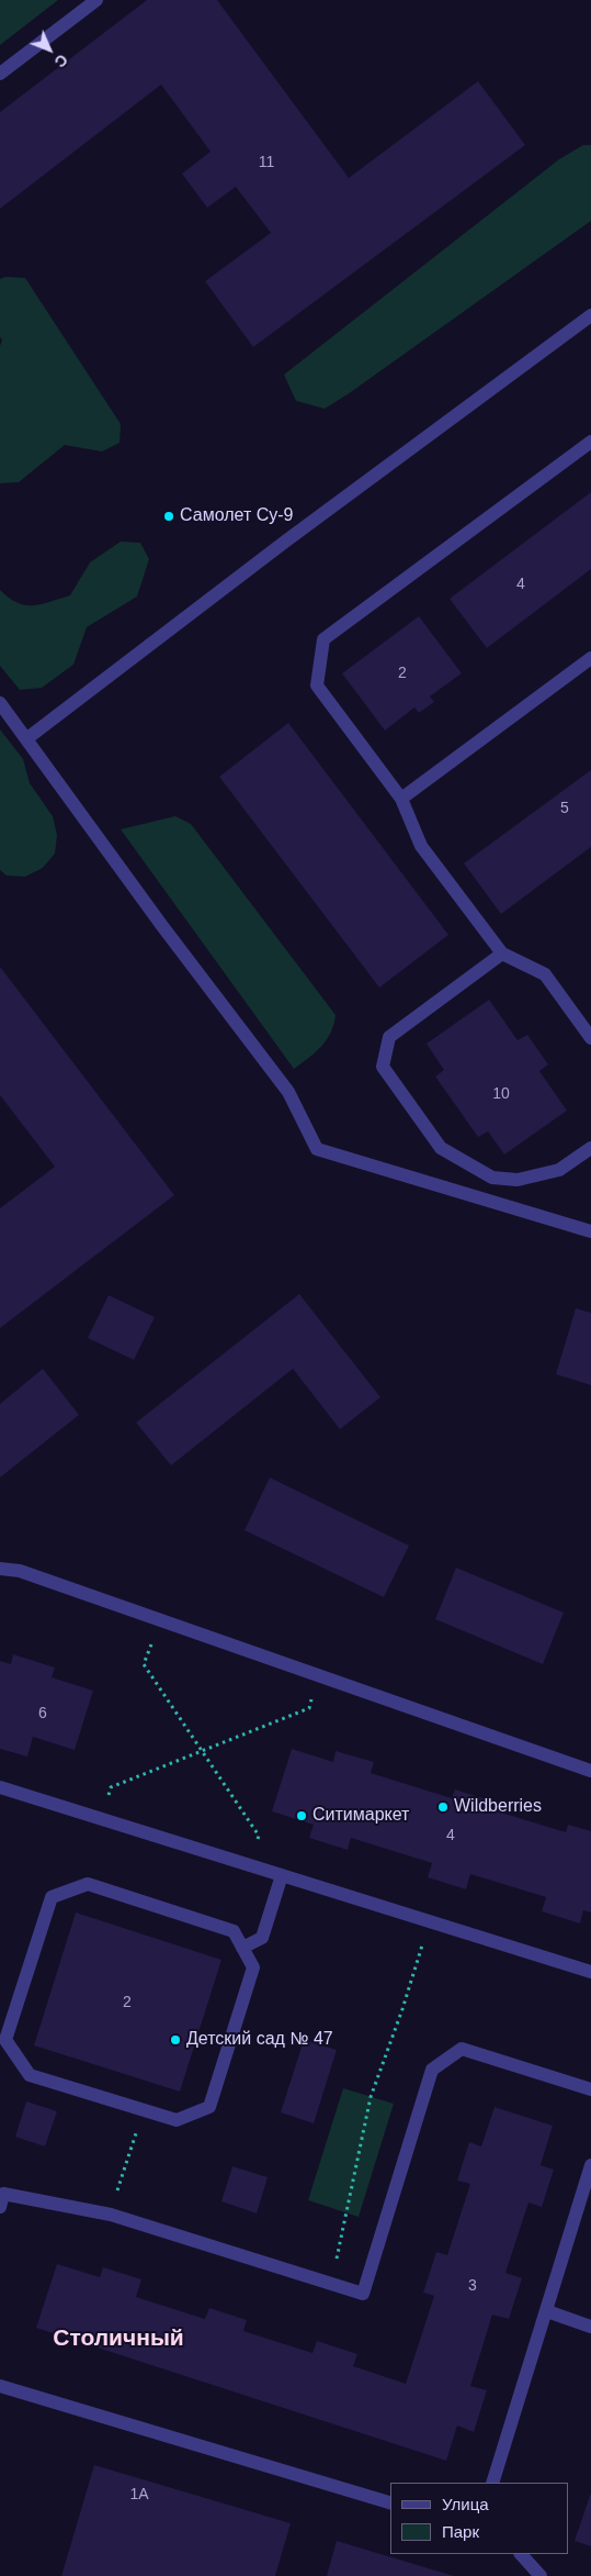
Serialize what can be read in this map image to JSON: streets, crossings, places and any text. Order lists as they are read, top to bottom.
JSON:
{
  "districts": ["Столичный"],
  "places": [
    "Самолет Су-9",
    "Wildberries",
    "Ситимаркет",
    "Детский сад № 47"
  ],
  "house_numbers": [
    "11",
    "4",
    "2",
    "5",
    "10",
    "6",
    "4",
    "2",
    "3",
    "1А"
  ],
  "legend": ["Улица", "Парк"],
  "north": "bottom right"
}
